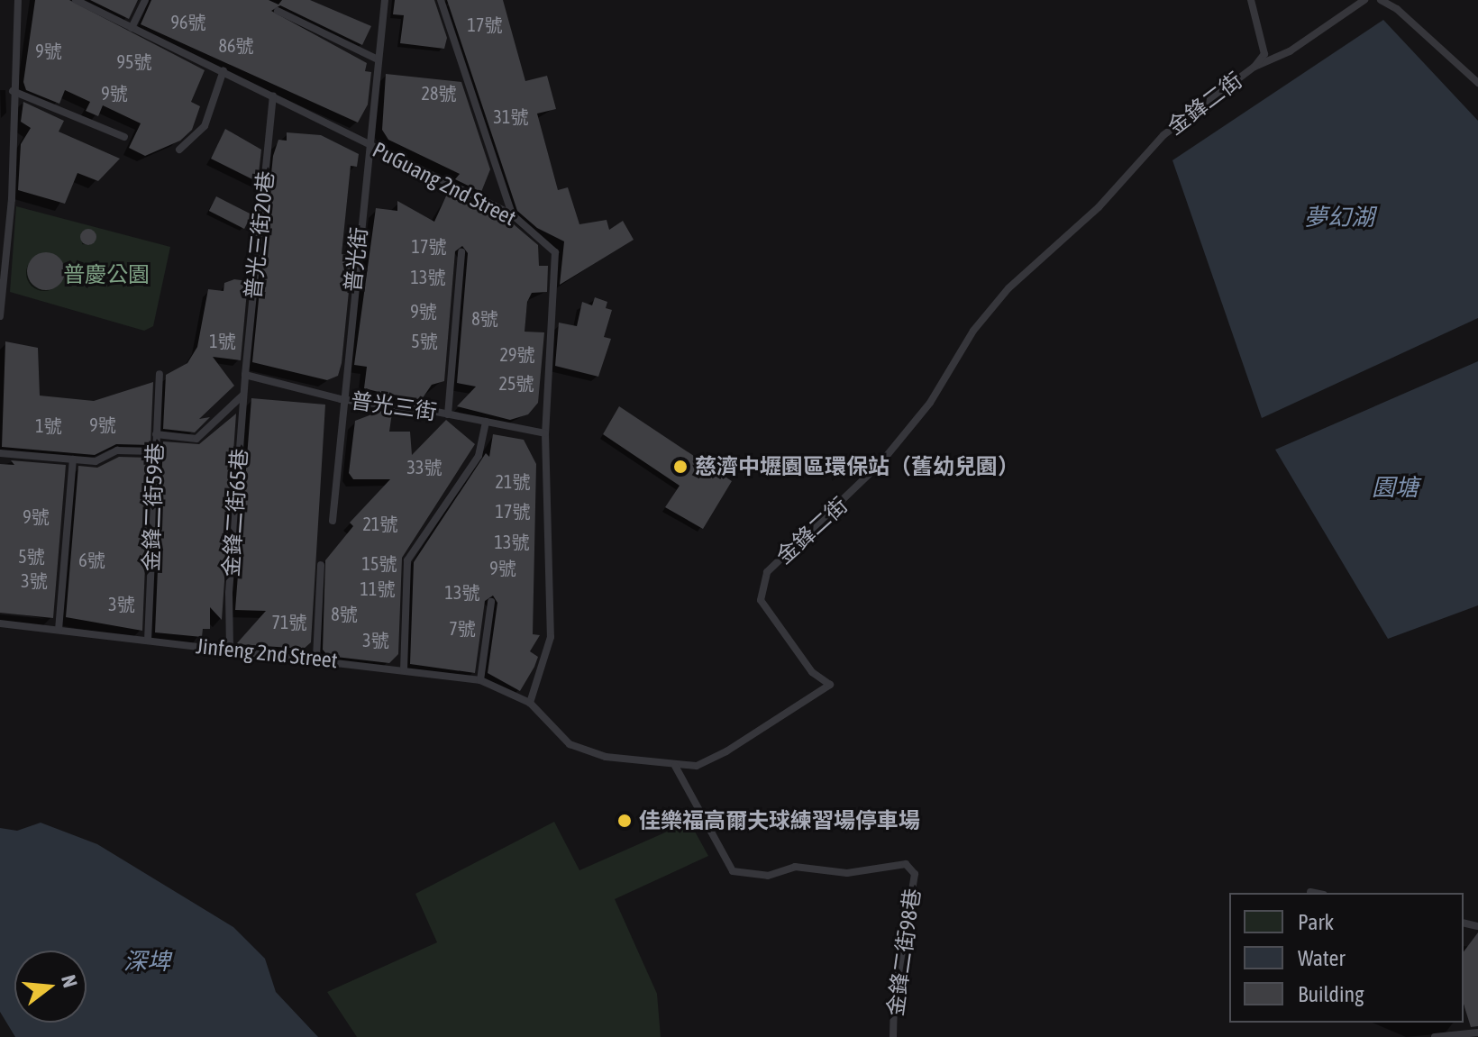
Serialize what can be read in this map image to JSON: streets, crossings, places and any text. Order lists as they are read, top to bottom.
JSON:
{
  "streets": {
    "lane": [
      "金鋒二街",
      "PuGuang 2nd Street",
      "普光三街20巷",
      "普光街",
      "普光三街",
      "金鋒二街59巷",
      "金鋒二街65巷",
      "Jinfeng 2nd Street",
      "金鋒二街98巷"
    ]
  },
  "crossings": [
    ["金鋒二街", "PuGuang 2nd Street"],
    ["金鋒二街", "Jinfeng 2nd Street"],
    ["金鋒二街", "金鋒二街98巷"],
    ["PuGuang 2nd Street", "普光三街20巷"],
    ["PuGuang 2nd Street", "普光街"],
    ["PuGuang 2nd Street", "普光三街"],
    ["PuGuang 2nd Street", "Jinfeng 2nd Street"],
    ["普光三街20巷", "普光三街"],
    ["普光三街20巷", "金鋒二街65巷"],
    ["普光街", "普光三街"],
    ["普光三街", "金鋒二街65巷"],
    ["金鋒二街59巷", "Jinfeng 2nd Street"],
    ["金鋒二街65巷", "Jinfeng 2nd Street"]
  ],
  "water": ["夢幻湖", "園塘", "深埤"],
  "parks": ["普慶公園"],
  "places": ["慈濟中壢園區環保站（舊幼兒園）", "佳樂福高爾夫球練習場停車場"],
  "house_numbers": [
    "96號",
    "17號",
    "86號",
    "9號",
    "95號",
    "9號",
    "28號",
    "31號",
    "17號",
    "13號",
    "9號",
    "8號",
    "1號",
    "5號",
    "29號",
    "25號",
    "9號",
    "1號",
    "33號",
    "21號",
    "17號",
    "9號",
    "21號",
    "13號",
    "5號",
    "6號",
    "15號",
    "9號",
    "3號",
    "11號",
    "13號",
    "3號",
    "8號",
    "71號",
    "7號",
    "3號"
  ],
  "legend": ["Park", "Water", "Building"],
  "north": "right"
}
